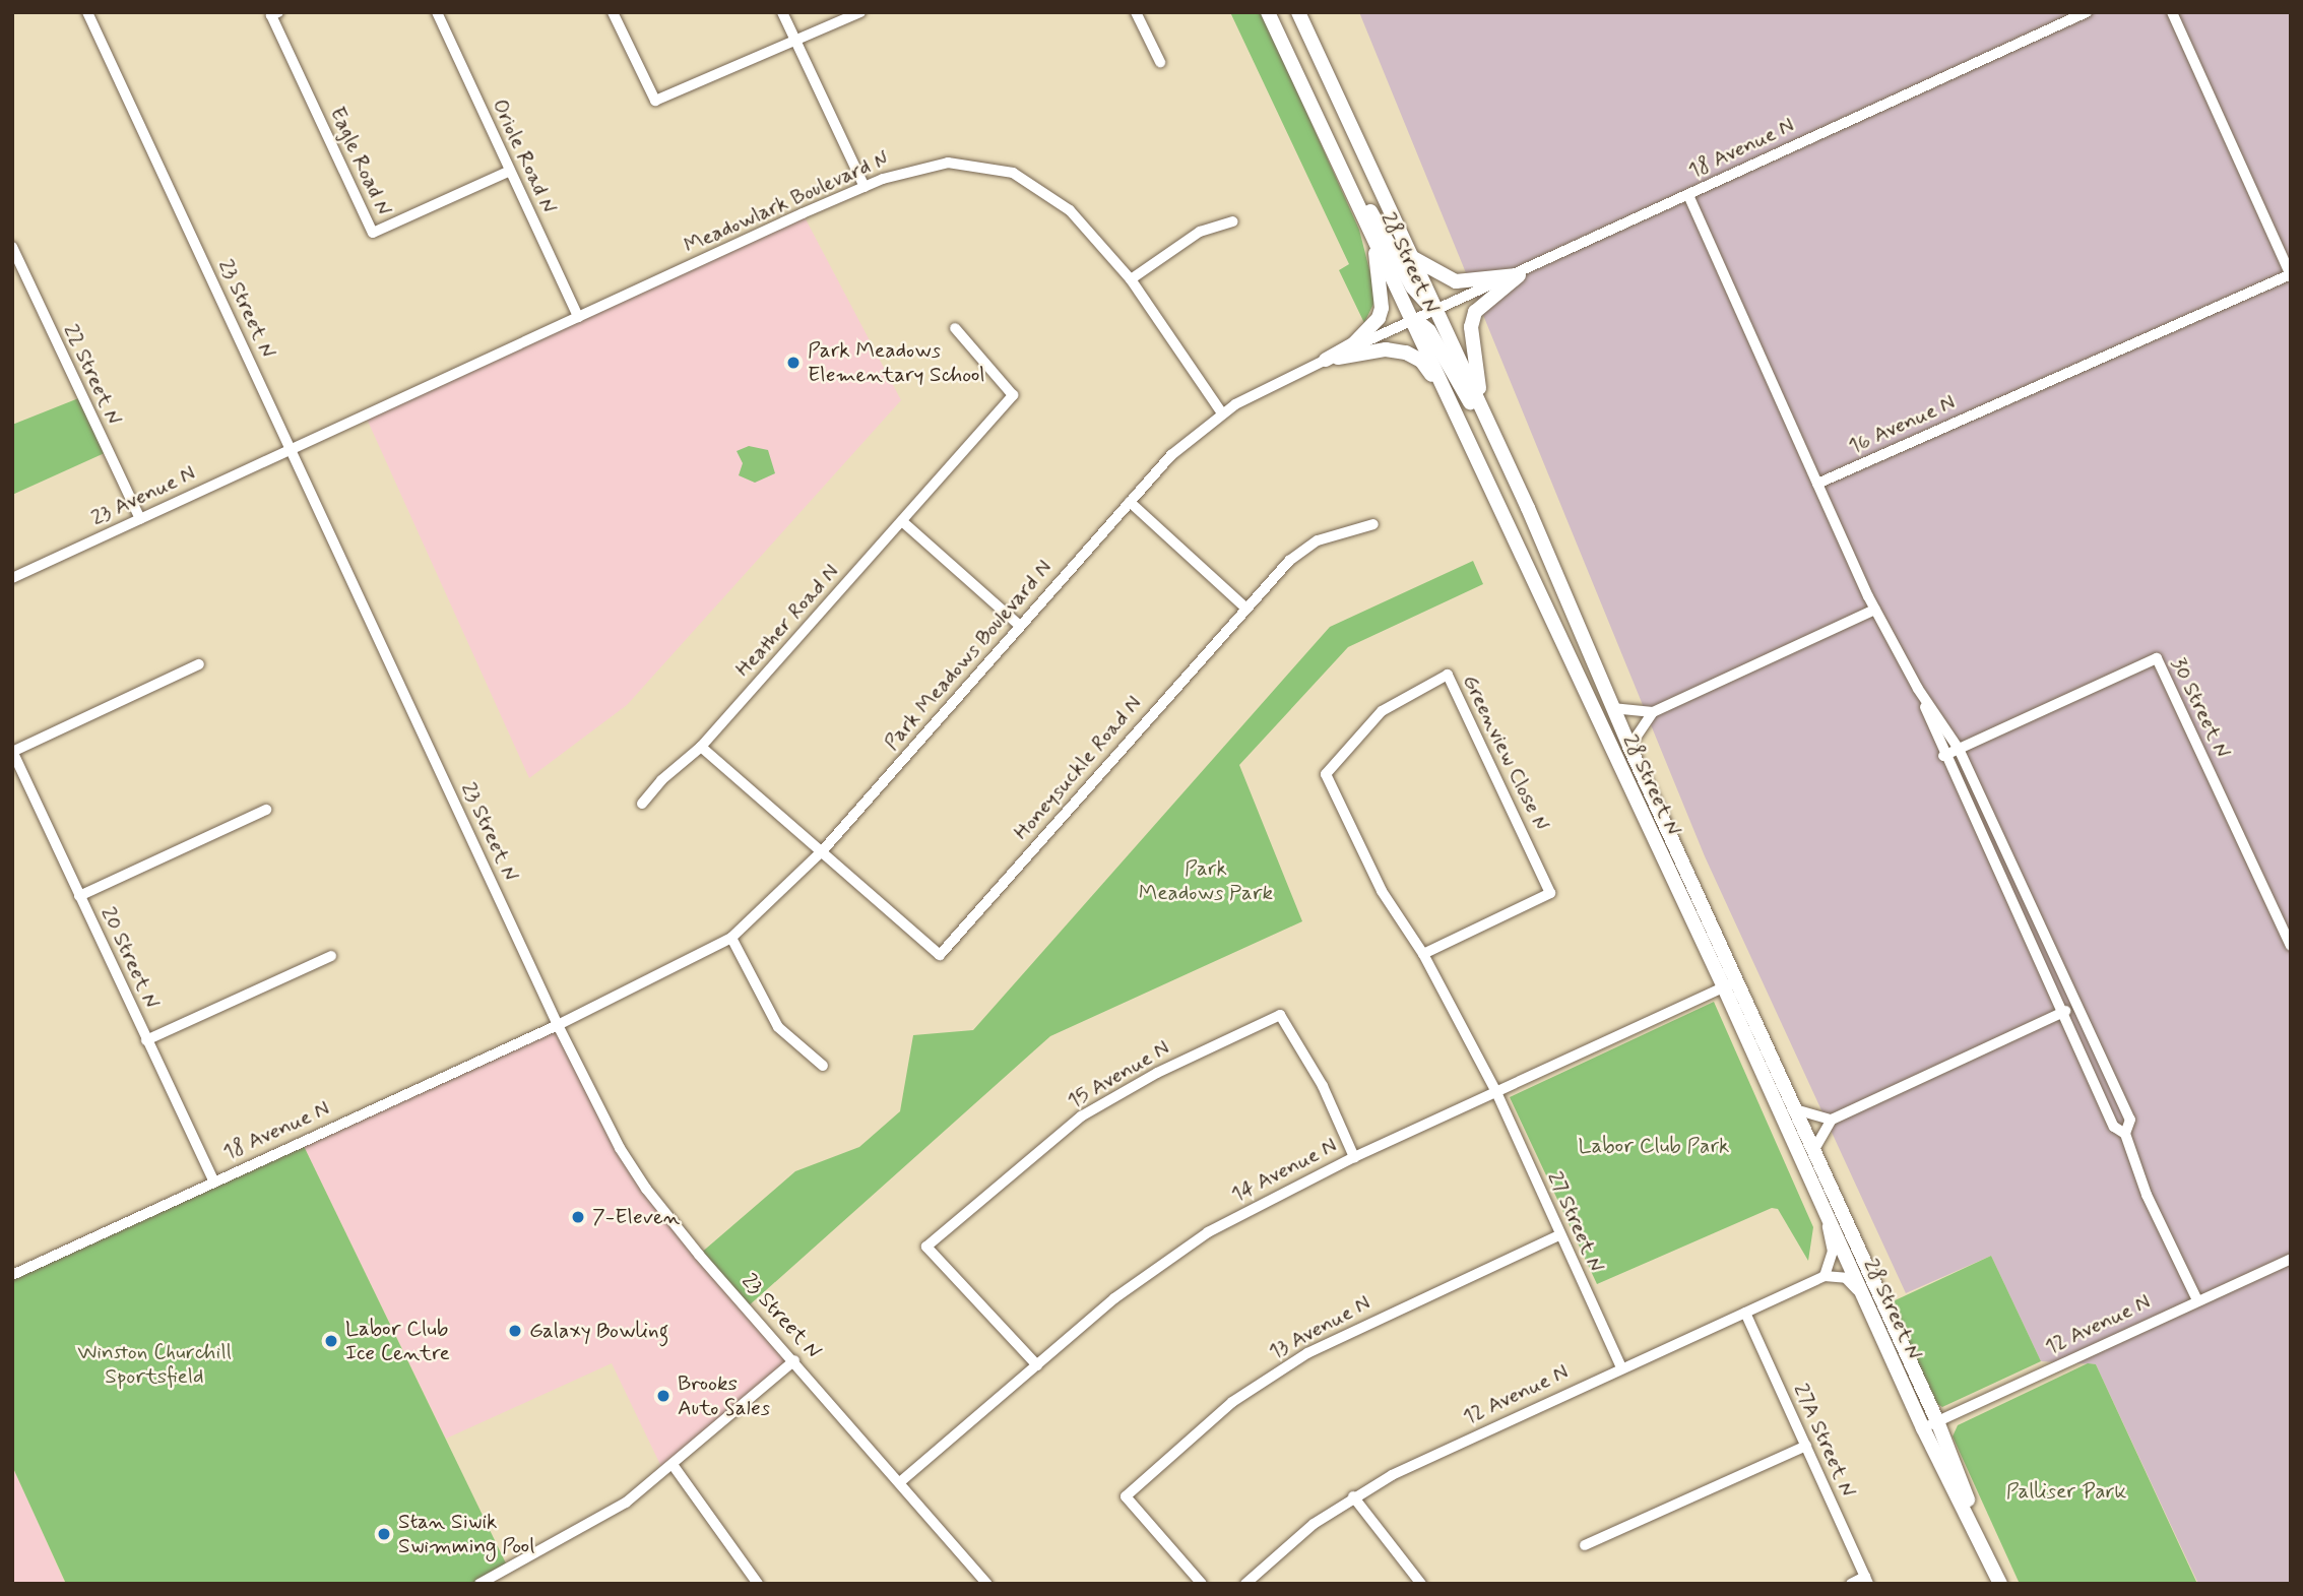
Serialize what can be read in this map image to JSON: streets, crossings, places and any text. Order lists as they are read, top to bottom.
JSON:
{
  "streets": {
    "main road": ["28 Street N"],
    "street": [
      "18 Avenue N",
      "Oriole Road N",
      "Eagle Road N",
      "Meadowlark Boulevard N",
      "23 Street N",
      "22 Street N",
      "16 Avenue N",
      "23 Avenue N",
      "Heather Road N",
      "Park Meadows Boulevard N",
      "30 Street N",
      "Greenview Close N",
      "Honeysuckle Road N",
      "20 Street N",
      "15 Avenue N",
      "14 Avenue N",
      "27 Street N",
      "12 Avenue N",
      "13 Avenue N",
      "27A Street N"
    ]
  },
  "crossings": [
    ["18 Avenue N", "28 Street N"],
    ["18 Avenue N", "23 Street N"],
    ["18 Avenue N", "Park Meadows Boulevard N"],
    ["18 Avenue N", "20 Street N"],
    ["Oriole Road N", "Eagle Road N"],
    ["Oriole Road N", "Meadowlark Boulevard N"],
    ["Meadowlark Boulevard N", "23 Street N"],
    ["Meadowlark Boulevard N", "23 Avenue N"],
    ["Meadowlark Boulevard N", "Park Meadows Boulevard N"],
    ["28 Street N", "Park Meadows Boulevard N"],
    ["28 Street N", "14 Avenue N"],
    ["28 Street N", "12 Avenue N"],
    ["23 Street N", "23 Avenue N"],
    ["23 Street N", "Park Meadows Boulevard N"],
    ["23 Street N", "14 Avenue N"],
    ["22 Street N", "23 Avenue N"],
    ["Park Meadows Boulevard N", "Honeysuckle Road N"],
    ["Greenview Close N", "14 Avenue N"],
    ["Greenview Close N", "27 Street N"],
    ["15 Avenue N", "14 Avenue N"],
    ["14 Avenue N", "27 Street N"],
    ["27 Street N", "12 Avenue N"],
    ["27 Street N", "13 Avenue N"],
    ["12 Avenue N", "27A Street N"]
  ],
  "parks": [
    "Park Meadows Park",
    "Labor Club Park",
    "Winston Churchill Sportsfield",
    "Palliser Park"
  ],
  "places": [
    "Park Meadows Elementary School",
    "7-Eleven",
    "Galaxy Bowling",
    "Labor Club Ice Centre",
    "Brooks Auto Sales",
    "Stan Siwik Swimming Pool"
  ]
}
